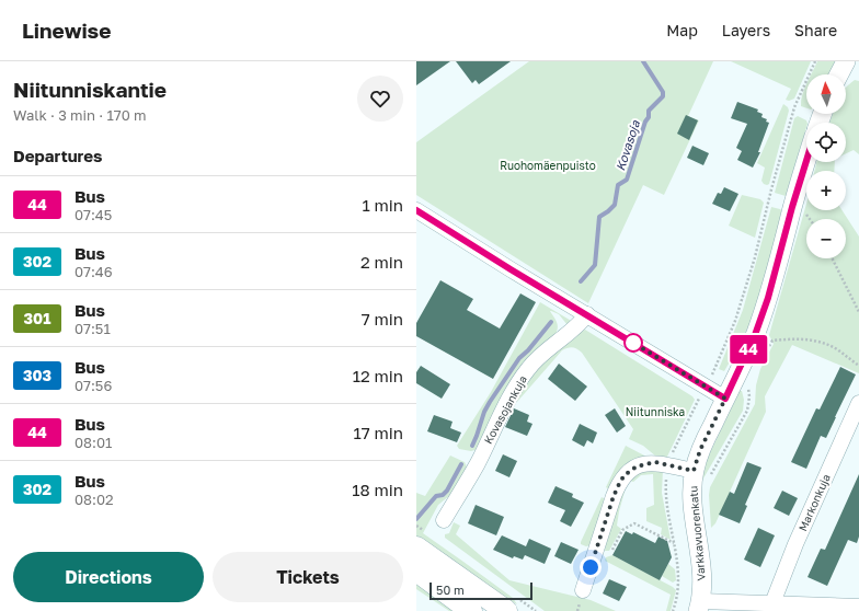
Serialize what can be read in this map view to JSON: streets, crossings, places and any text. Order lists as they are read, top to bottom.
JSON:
{
  "streets": {
    "street": ["Kovasojankuja", "Markonkuja", "Varkkavuorenkatu"]
  },
  "water": ["Kovasoja"],
  "parks": ["Ruohomäenpuisto", "Niitunniska"],
  "lines": ["bus line 44"],
  "scale_bar": "50 m",
  "north": "top",
  "page": {
    "header": "Linewise",
    "nav": ["Map", "Layers", "Share"],
    "heading": [
      ["Niitunniskantie", "Walk · 3 min · 170 m"],
      "Departures"
    ],
    "on_map": "44",
    "map_buttons": ["+", "−"],
    "list": [
      {
        "mark": "44",
        "name": "Bus",
        "note": "07:45",
        "value": "1 min"
      },
      {
        "mark": "302",
        "name": "Bus",
        "note": "07:46",
        "value": "2 min"
      },
      {
        "mark": "301",
        "name": "Bus",
        "note": "07:51",
        "value": "7 min"
      },
      {
        "mark": "303",
        "name": "Bus",
        "note": "07:56",
        "value": "12 min"
      },
      {
        "mark": "44",
        "name": "Bus",
        "note": "08:01",
        "value": "17 min"
      },
      {
        "mark": "302",
        "name": "Bus",
        "note": "08:02",
        "value": "18 min"
      }
    ],
    "buttons": ["Directions", "Tickets"],
    "scale": "50 m"
  }
}
